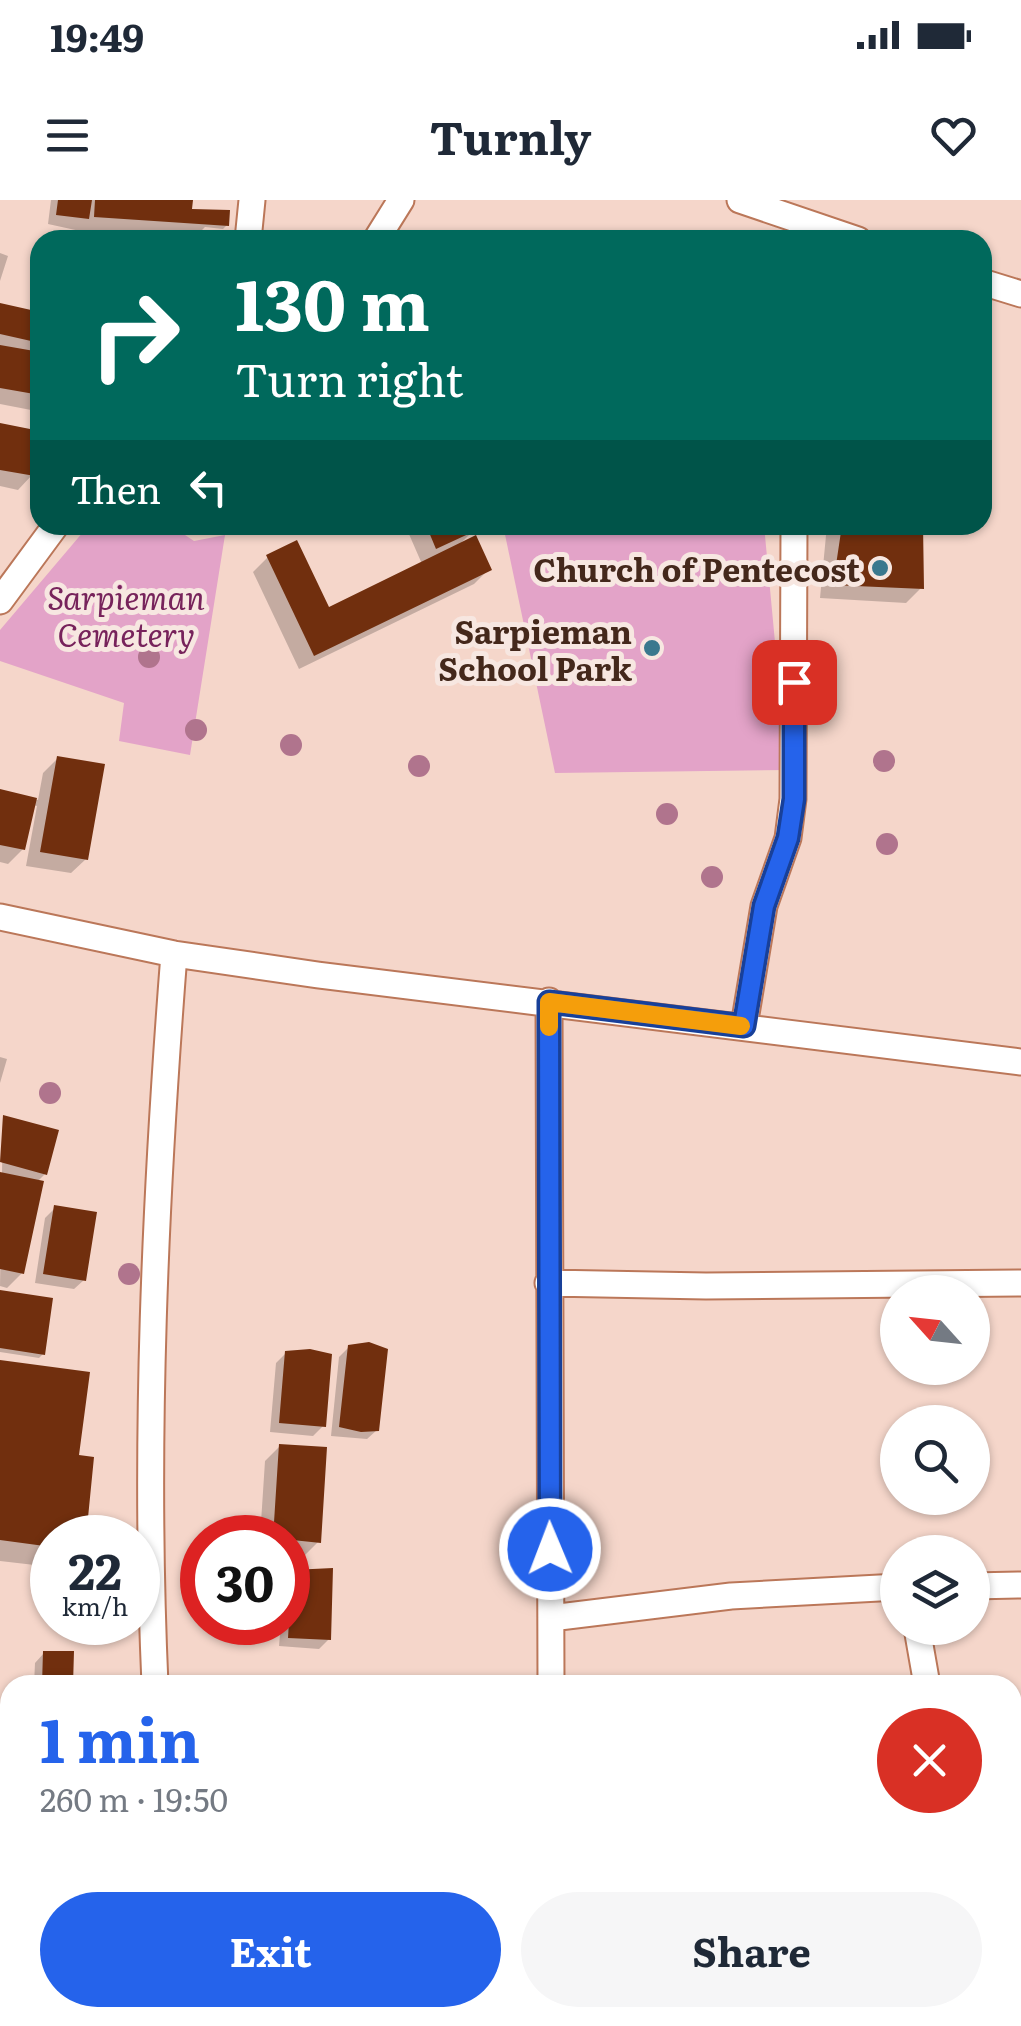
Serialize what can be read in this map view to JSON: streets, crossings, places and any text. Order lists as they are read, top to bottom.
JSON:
{
  "parks": ["Sarpieman Cemetery"],
  "places": ["Church of Pentecost", "Sarpieman School Park"],
  "north": "top left",
  "page": {
    "status": "19:49",
    "header": "Turnly",
    "turn": ["130 m", "Turn right"],
    "then": "Then",
    "speed": "22 km/h",
    "limit": "30",
    "heading": ["1 min", "260 m · 19:50"],
    "buttons": ["Exit", "Share"]
  }
}
